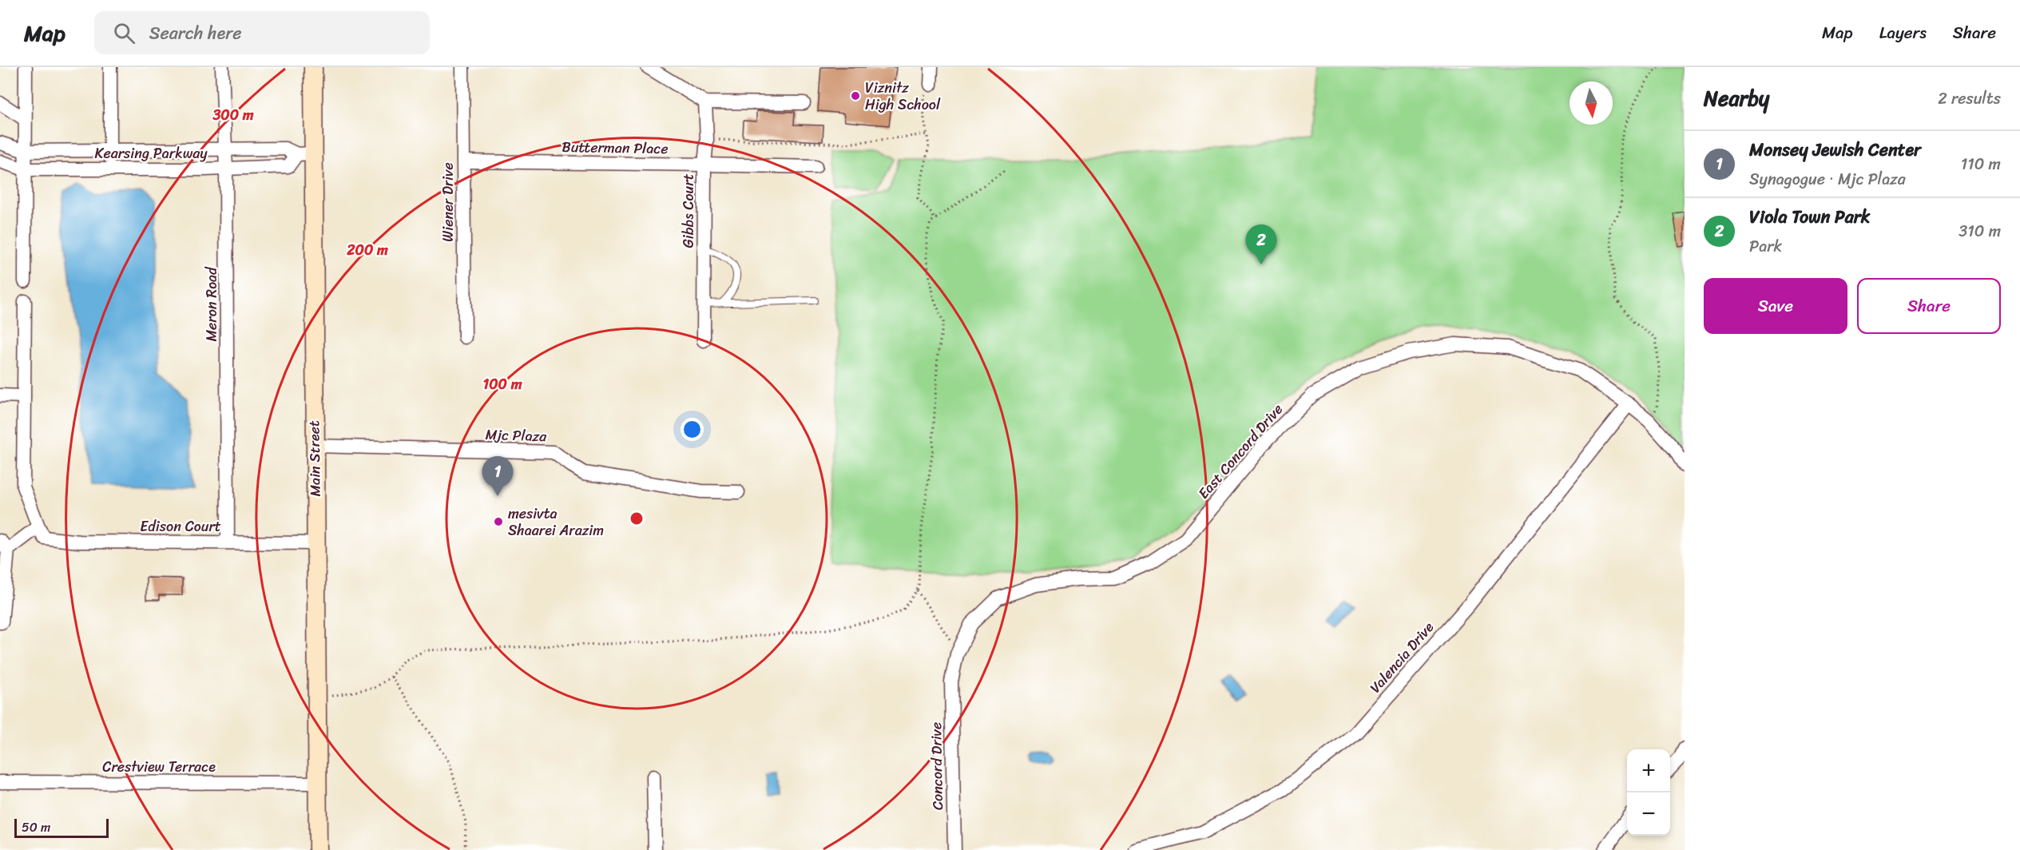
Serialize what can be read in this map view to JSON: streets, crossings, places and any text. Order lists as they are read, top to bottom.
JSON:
{
  "streets": {
    "main road": ["Main Street"],
    "street": [
      "Butterman Place",
      "Kearsing Parkway",
      "Wiener Drive",
      "Gibbs Court",
      "Meron Road",
      "Mjc Plaza",
      "East Concord Drive",
      "Edison Court",
      "Valencia Drive",
      "Concord Drive",
      "Crestview Terrace"
    ]
  },
  "crossings": [
    ["Butterman Place", "Wiener Drive"],
    ["Butterman Place", "Gibbs Court"],
    ["Kearsing Parkway", "Meron Road"],
    ["Kearsing Parkway", "Main Street"],
    ["Meron Road", "Edison Court"],
    ["Mjc Plaza", "Main Street"],
    ["East Concord Drive", "Valencia Drive"],
    ["East Concord Drive", "Concord Drive"],
    ["Main Street", "Edison Court"],
    ["Main Street", "Crestview Terrace"]
  ],
  "places": ["Viznitz High School", "mesivta Shaarei Arazim"],
  "scale_bar": "50 m",
  "north": "bottom",
  "page": {
    "header": "Map",
    "search": "Search here",
    "nav": ["Map", "Layers", "Share"],
    "heading": ["Nearby", "2 results"],
    "list": [
      {
        "mark": "1",
        "name": "Monsey Jewish Center",
        "note": "Synagogue · Mjc Plaza",
        "value": "110 m"
      },
      {
        "mark": "2",
        "name": "Viola Town Park",
        "note": "Park",
        "value": "310 m"
      }
    ],
    "pins": ["2", "1"],
    "buttons": ["Save", "Share"],
    "map_buttons": ["+", "−"],
    "scale": "50 m"
  },
  "rings": ["300 m", "200 m", "100 m"]
}
